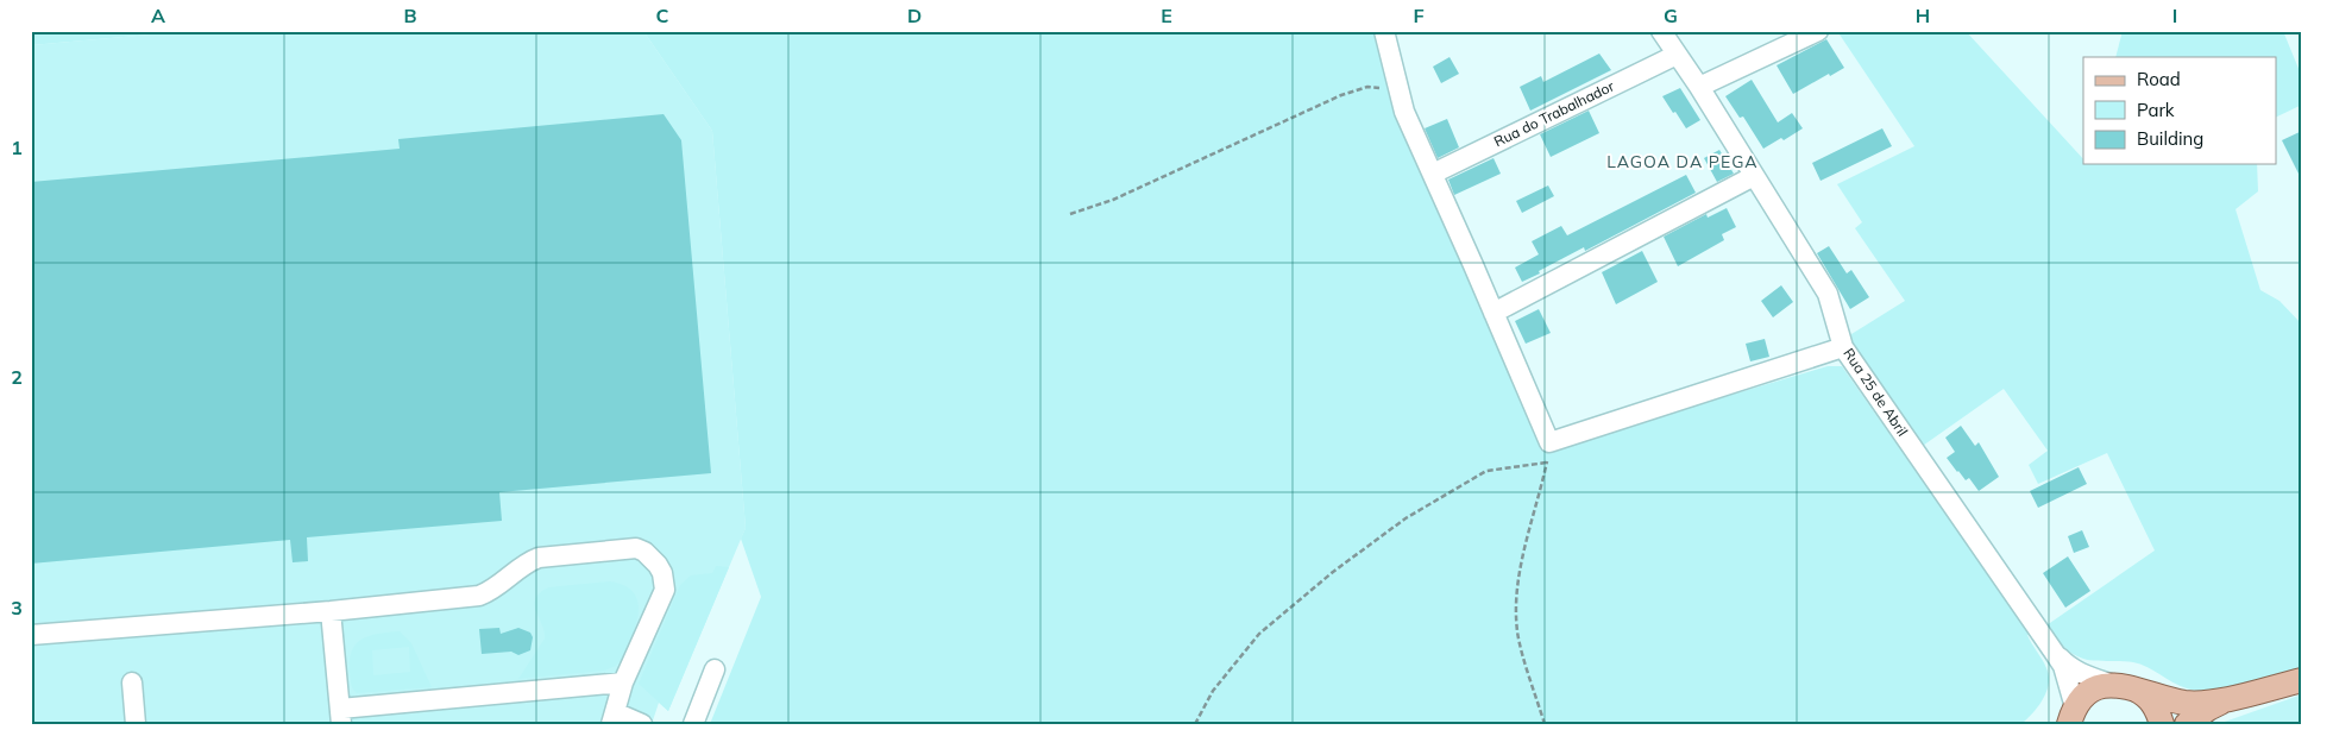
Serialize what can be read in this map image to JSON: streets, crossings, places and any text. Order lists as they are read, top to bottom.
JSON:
{
  "streets": {
    "street": ["Rua do Trabalhador", "Rua 25 de Abril"]
  },
  "crossings": [
    ["Rua do Trabalhador", "Rua 25 de Abril"]
  ],
  "districts": ["LAGOA DA PEGA"],
  "legend": ["Road", "Park", "Building"],
  "grid": {
    "columns": [
      "A",
      "B",
      "C",
      "D",
      "E",
      "F",
      "G",
      "H",
      "I"
    ],
    "rows": ["1", "2", "3"]
  }
}
